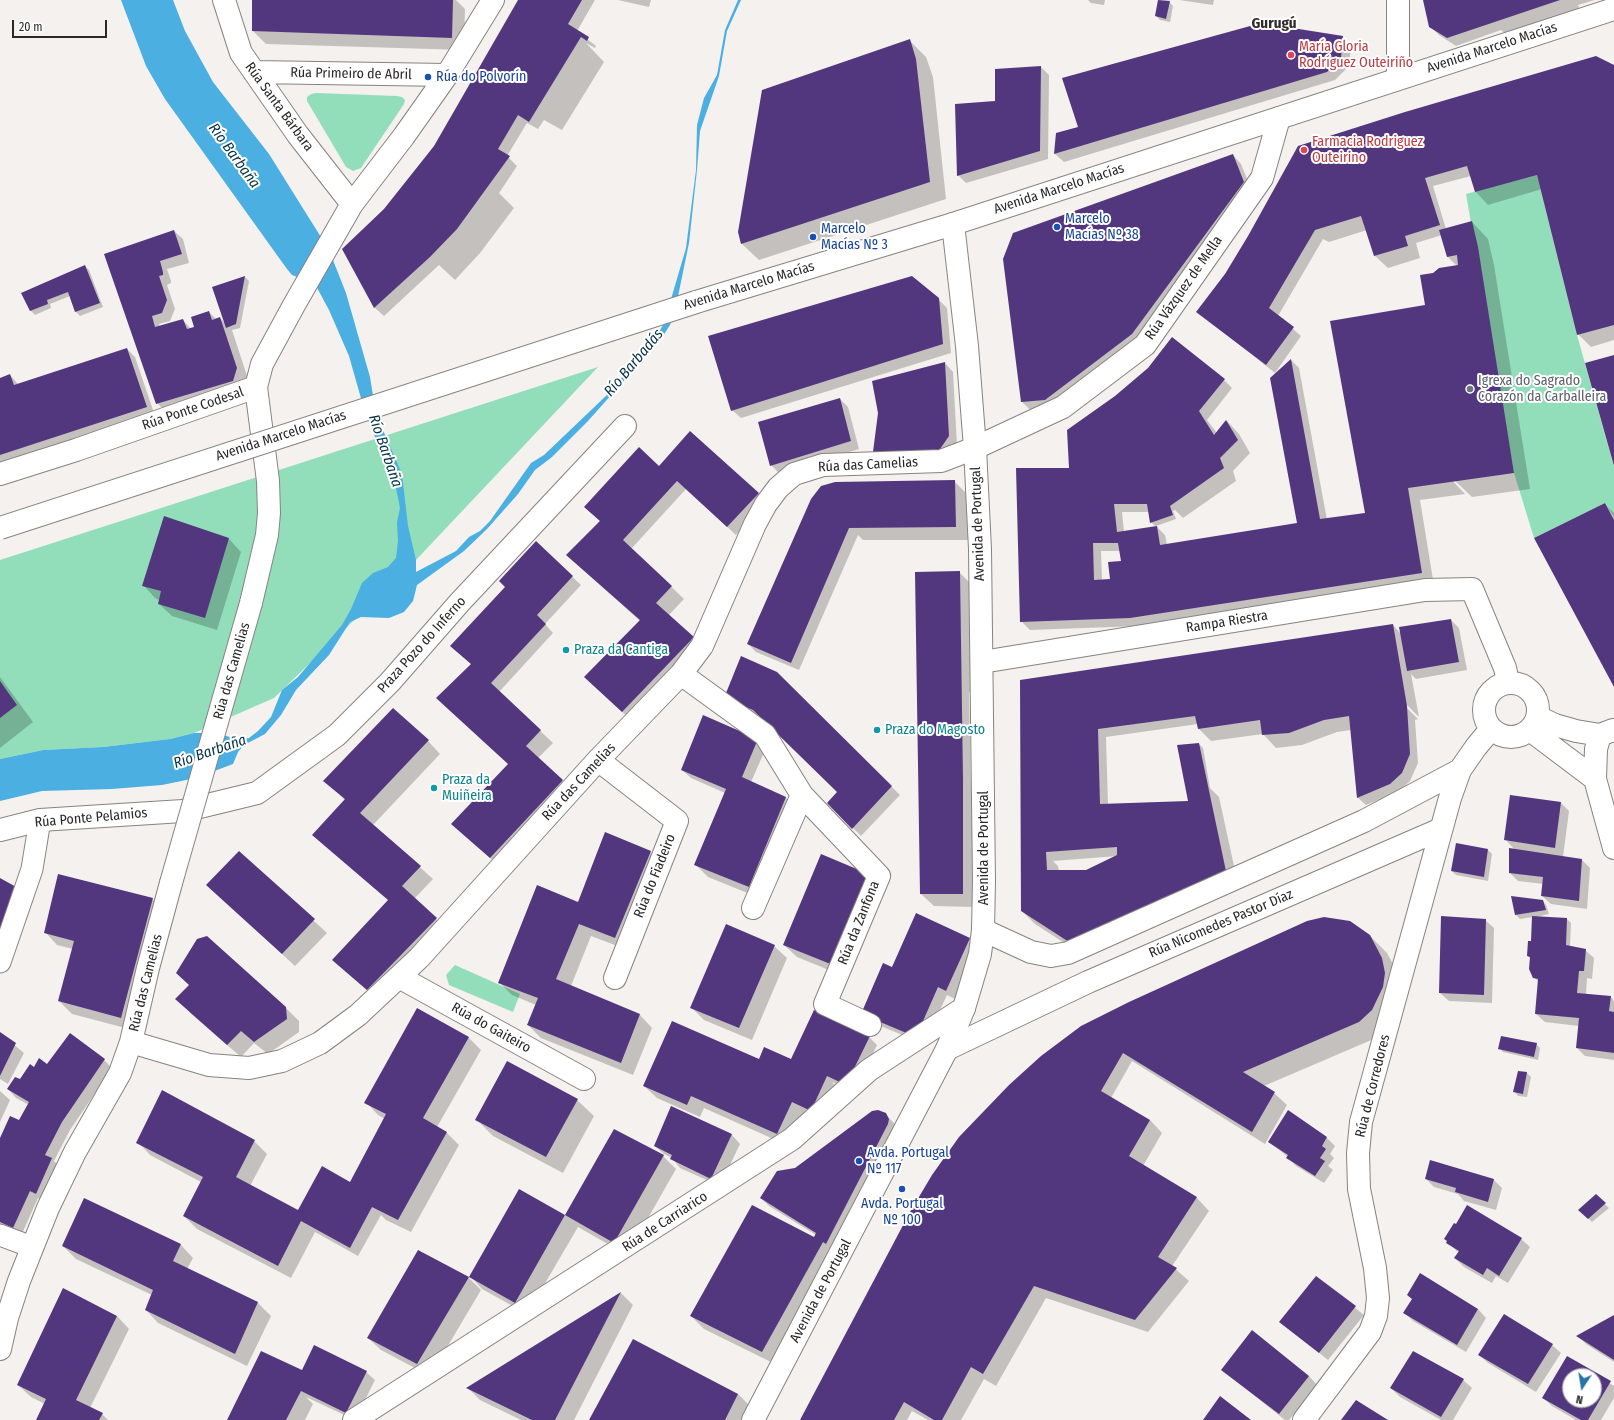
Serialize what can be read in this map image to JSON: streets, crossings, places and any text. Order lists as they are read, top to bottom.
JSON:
{
  "streets": {
    "street": [
      "Avenida Marcelo Macías",
      "Rúa Primeiro de Abril",
      "Rúa Santa Bárbara",
      "Rúa Vázquez de Mella",
      "Rúa Ponte Codesal",
      "Rúa das Camelias",
      "Avenida de Portugal",
      "Rampa Riestra",
      "Praza Pozo do Inferno",
      "Rúa Ponte Pelamios",
      "Rúa do Fiadeiro",
      "Rúa da Zanfona",
      "Rúa Nicomedes Pastor Díaz",
      "Rúa do Gaiteiro",
      "Rúa de Corredores",
      "Rúa de Carriarico"
    ]
  },
  "crossings": [
    ["Avenida Marcelo Macías", "Rúa Vázquez de Mella"],
    ["Avenida Marcelo Macías", "Avenida de Portugal"],
    ["Rúa Primeiro de Abril", "Rúa Santa Bárbara"],
    ["Rúa Santa Bárbara", "Rúa Ponte Codesal"],
    ["Rúa Vázquez de Mella", "Rúa das Camelias"],
    ["Rúa Vázquez de Mella", "Avenida de Portugal"],
    ["Rúa Ponte Codesal", "Rúa das Camelias"],
    ["Rúa das Camelias", "Avenida de Portugal"],
    ["Rúa das Camelias", "Rúa do Fiadeiro"],
    ["Rúa das Camelias", "Rúa da Zanfona"],
    ["Rúa das Camelias", "Rúa do Gaiteiro"],
    ["Avenida de Portugal", "Rampa Riestra"],
    ["Avenida de Portugal", "Rúa Nicomedes Pastor Díaz"],
    ["Avenida de Portugal", "Rúa de Carriarico"],
    ["Praza Pozo do Inferno", "Rúa Ponte Pelamios"],
    ["Rúa Nicomedes Pastor Díaz", "Rúa de Corredores"]
  ],
  "districts": ["Gurugú"],
  "water": ["Río Barbaña", "Río Barbadás"],
  "places": [
    "María Gloria Rodríguez Outeiriño",
    "Rúa do Polvorín",
    "Farmacia Rodriguez Outeirino",
    "Marcelo Macías Nº 38",
    "Marcelo Macías Nº 3",
    "Igrexa do Sagrado Corazón da Carballeira",
    "Praza da Cantiga",
    "Praza do Magosto",
    "Praza da Muiñeira",
    "Avda. Portugal Nº 117",
    "Avda. Portugal Nº 100"
  ],
  "scale_bar": "20 m",
  "north": "bottom"
}
